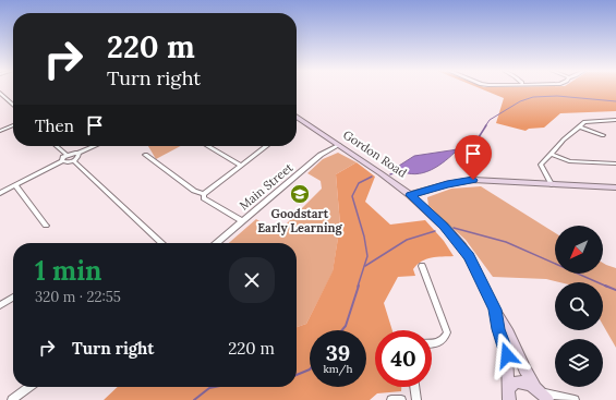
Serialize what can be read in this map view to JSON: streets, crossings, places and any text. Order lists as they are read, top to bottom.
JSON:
{
  "streets": {
    "street": ["Gordon Road", "Main Street"]
  },
  "crossings": [
    ["Gordon Road", "Main Street"]
  ],
  "places": {
    "school or university": ["Goodstart Early Learning"]
  },
  "north": "bottom left",
  "page": {
    "turn": ["220 m", "Turn right"],
    "then": "Then",
    "heading": ["1 min", "320 m · 22:55"],
    "list": [
      {
        "name": "Turn right",
        "value": "220 m"
      }
    ],
    "speed": "39 km/h",
    "limit": "40"
  }
}
